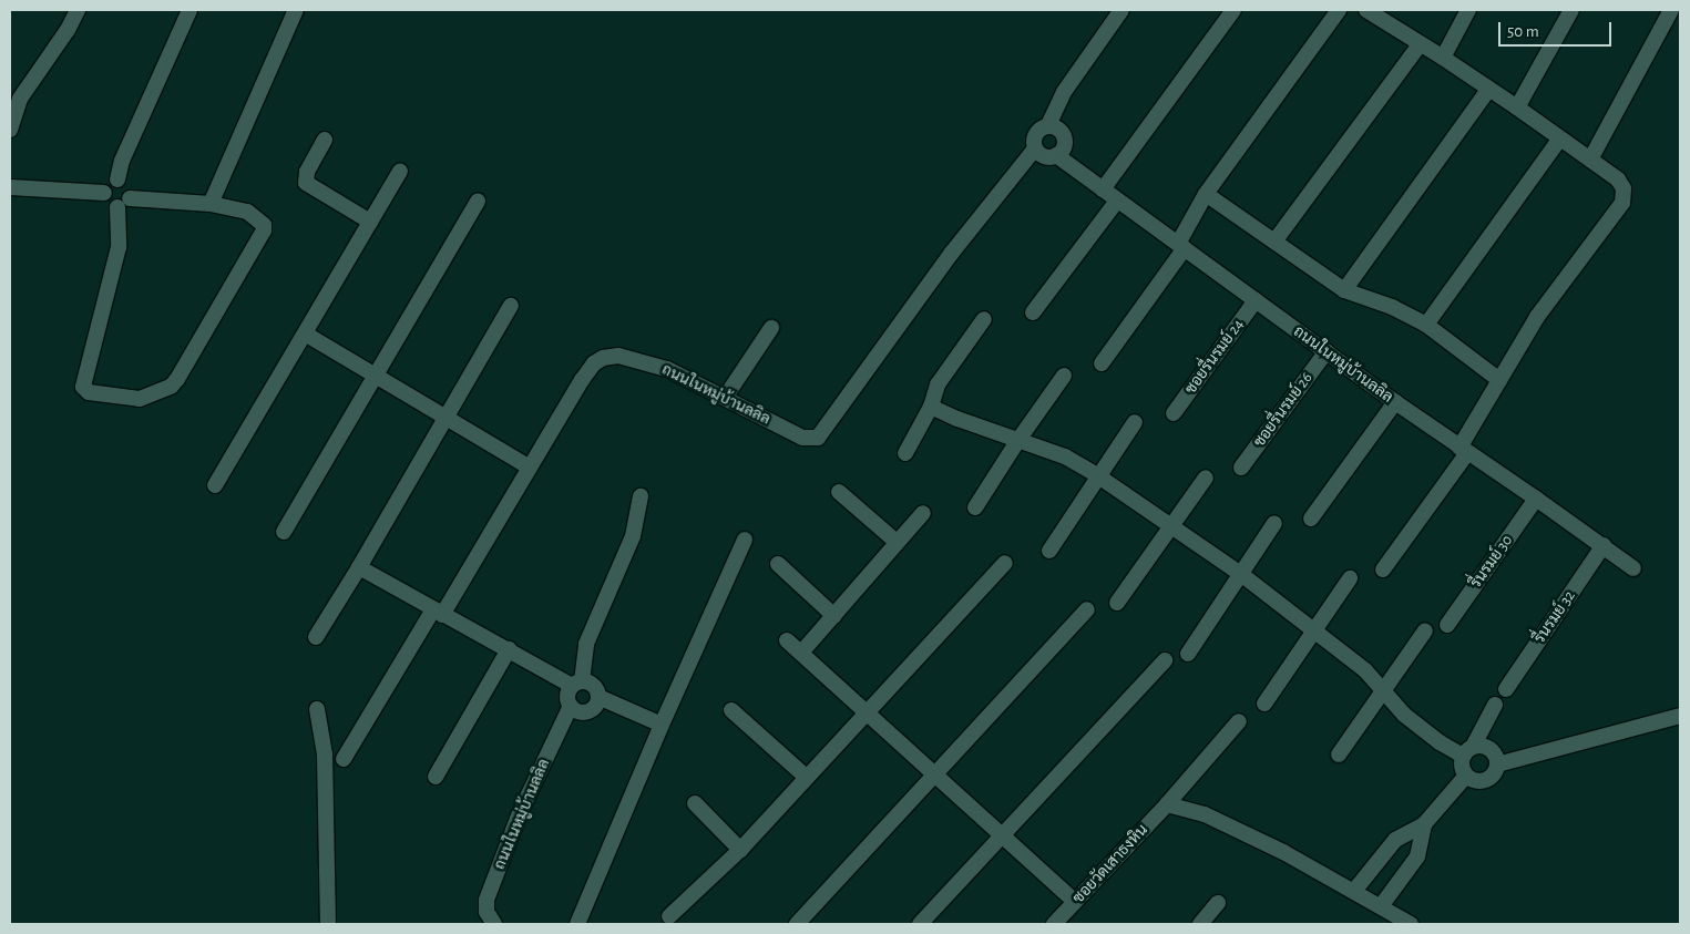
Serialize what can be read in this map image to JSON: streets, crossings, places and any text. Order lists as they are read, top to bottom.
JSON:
{
  "streets": {
    "street": [
      "ซอยรื่นรมย์ 24",
      "ถนนในหมู่บ้านลลิล",
      "ซอยรื่นรมย์ 26",
      "รื่นรมย์ 30",
      "รื่นรมย์ 32",
      "ซอยวัดเสาธงหิน"
    ]
  },
  "crossings": [
    ["ซอยรื่นรมย์ 24", "ถนนในหมู่บ้านลลิล"],
    ["ถนนในหมู่บ้านลลิล", "ซอยรื่นรมย์ 26"],
    ["ถนนในหมู่บ้านลลิล", "รื่นรมย์ 30"],
    ["ถนนในหมู่บ้านลลิล", "รื่นรมย์ 32"]
  ],
  "scale_bar": "50 m"
}
